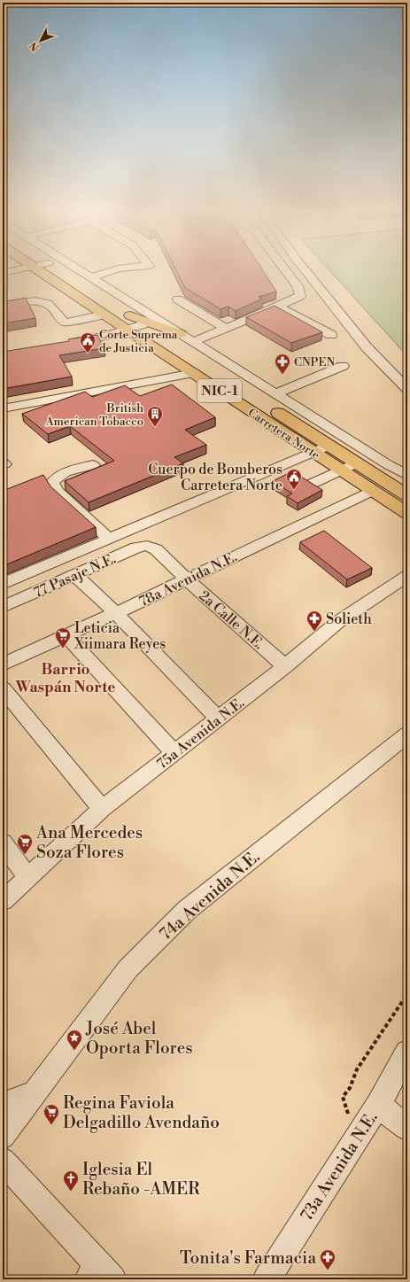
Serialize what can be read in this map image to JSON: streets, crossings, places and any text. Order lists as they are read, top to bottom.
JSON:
{
  "streets": {
    "highway": ["NIC-1", "Carretera Norte"],
    "street": [
      "77 Pasaje N.E.",
      "78a Avenida N.E.",
      "2a Calle N.E.",
      "75a Avenida N.E.",
      "74a Avenida N.E.",
      "73a Avenida N.E."
    ]
  },
  "crossings": [
    ["Carretera Norte", "78a Avenida N.E."],
    ["77 Pasaje N.E.", "2a Calle N.E."],
    ["78a Avenida N.E.", "2a Calle N.E."],
    ["2a Calle N.E.", "75a Avenida N.E."]
  ],
  "districts": ["Barrio Waspán Norte"],
  "places": {
    "public building": ["Corte Suprema de Justicia", "Cuerpo de Bomberos Carretera Norte"],
    "pharmacy": ["CNPEN", "Solieth", "Tonita's Farmacia"],
    "building": ["British American Tobacco"],
    "supermarket": ["Leticia Xiimara Reyes", "Ana Mercedes Soza Flores", "Regina Faviola Delgadillo Avendaño"],
    "place": ["José Abel Oporta Flores"],
    "church": ["Iglesia El Rebaño -AMER"]
  },
  "north": "bottom left"
}
